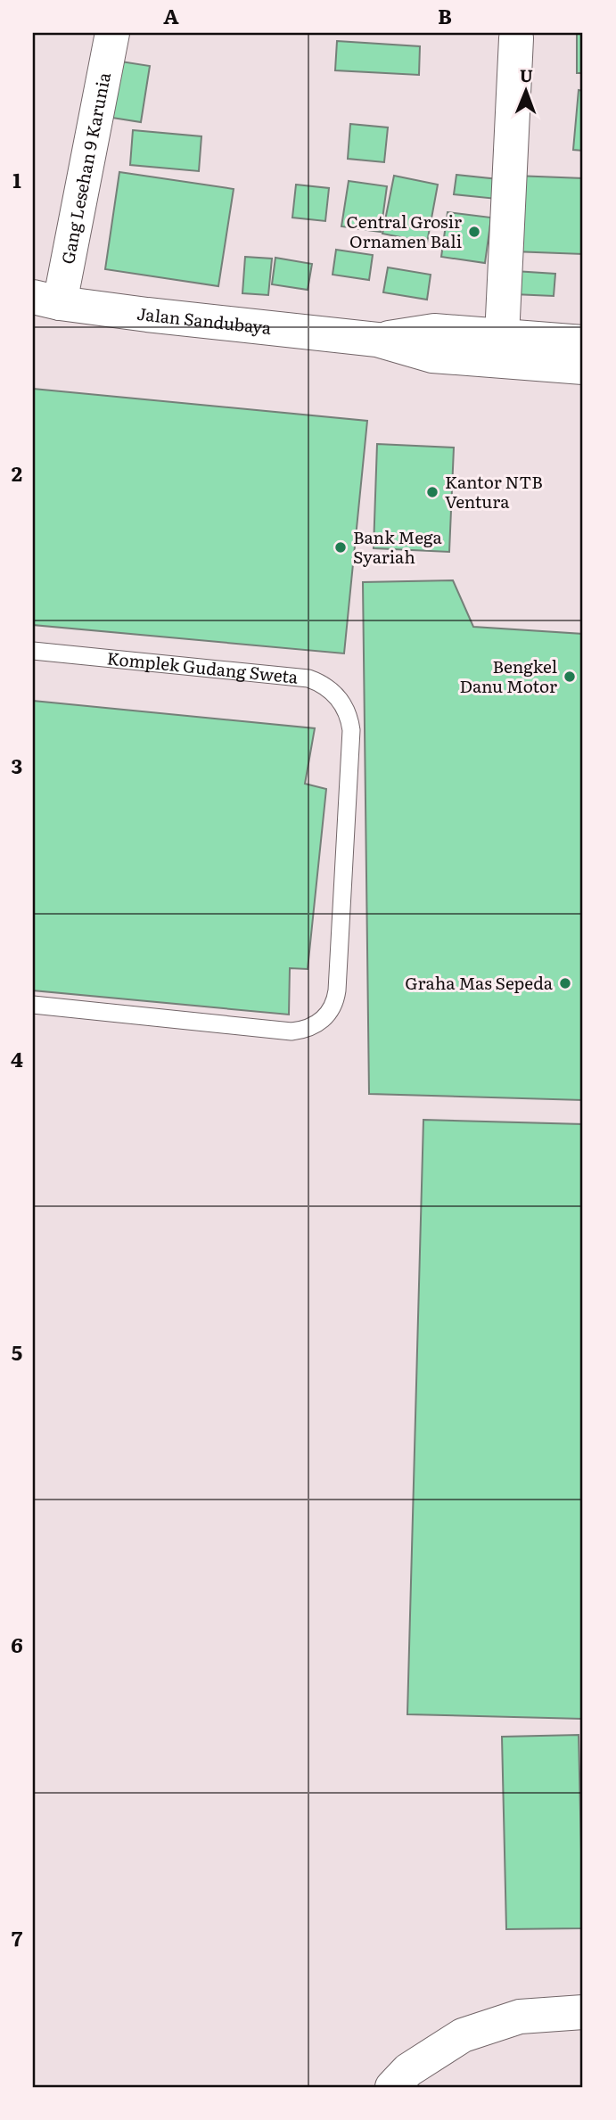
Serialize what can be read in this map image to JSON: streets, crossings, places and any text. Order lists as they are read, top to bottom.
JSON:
{
  "streets": {
    "main road": ["Gang Lesehan 9 Karunia", "Jalan Sandubaya"],
    "lane": ["Komplek Gudang Sweta"]
  },
  "crossings": [
    ["Gang Lesehan 9 Karunia", "Jalan Sandubaya"]
  ],
  "places": [
    "Central Grosir Ornamen Bali",
    "Kantor NTB Ventura",
    "Bank Mega Syariah",
    "Bengkel Danu Motor",
    "Graha Mas Sepeda"
  ],
  "north": "top",
  "grid": {
    "columns": ["A", "B"],
    "rows": [
      "1",
      "2",
      "3",
      "4",
      "5",
      "6",
      "7"
    ]
  }
}
